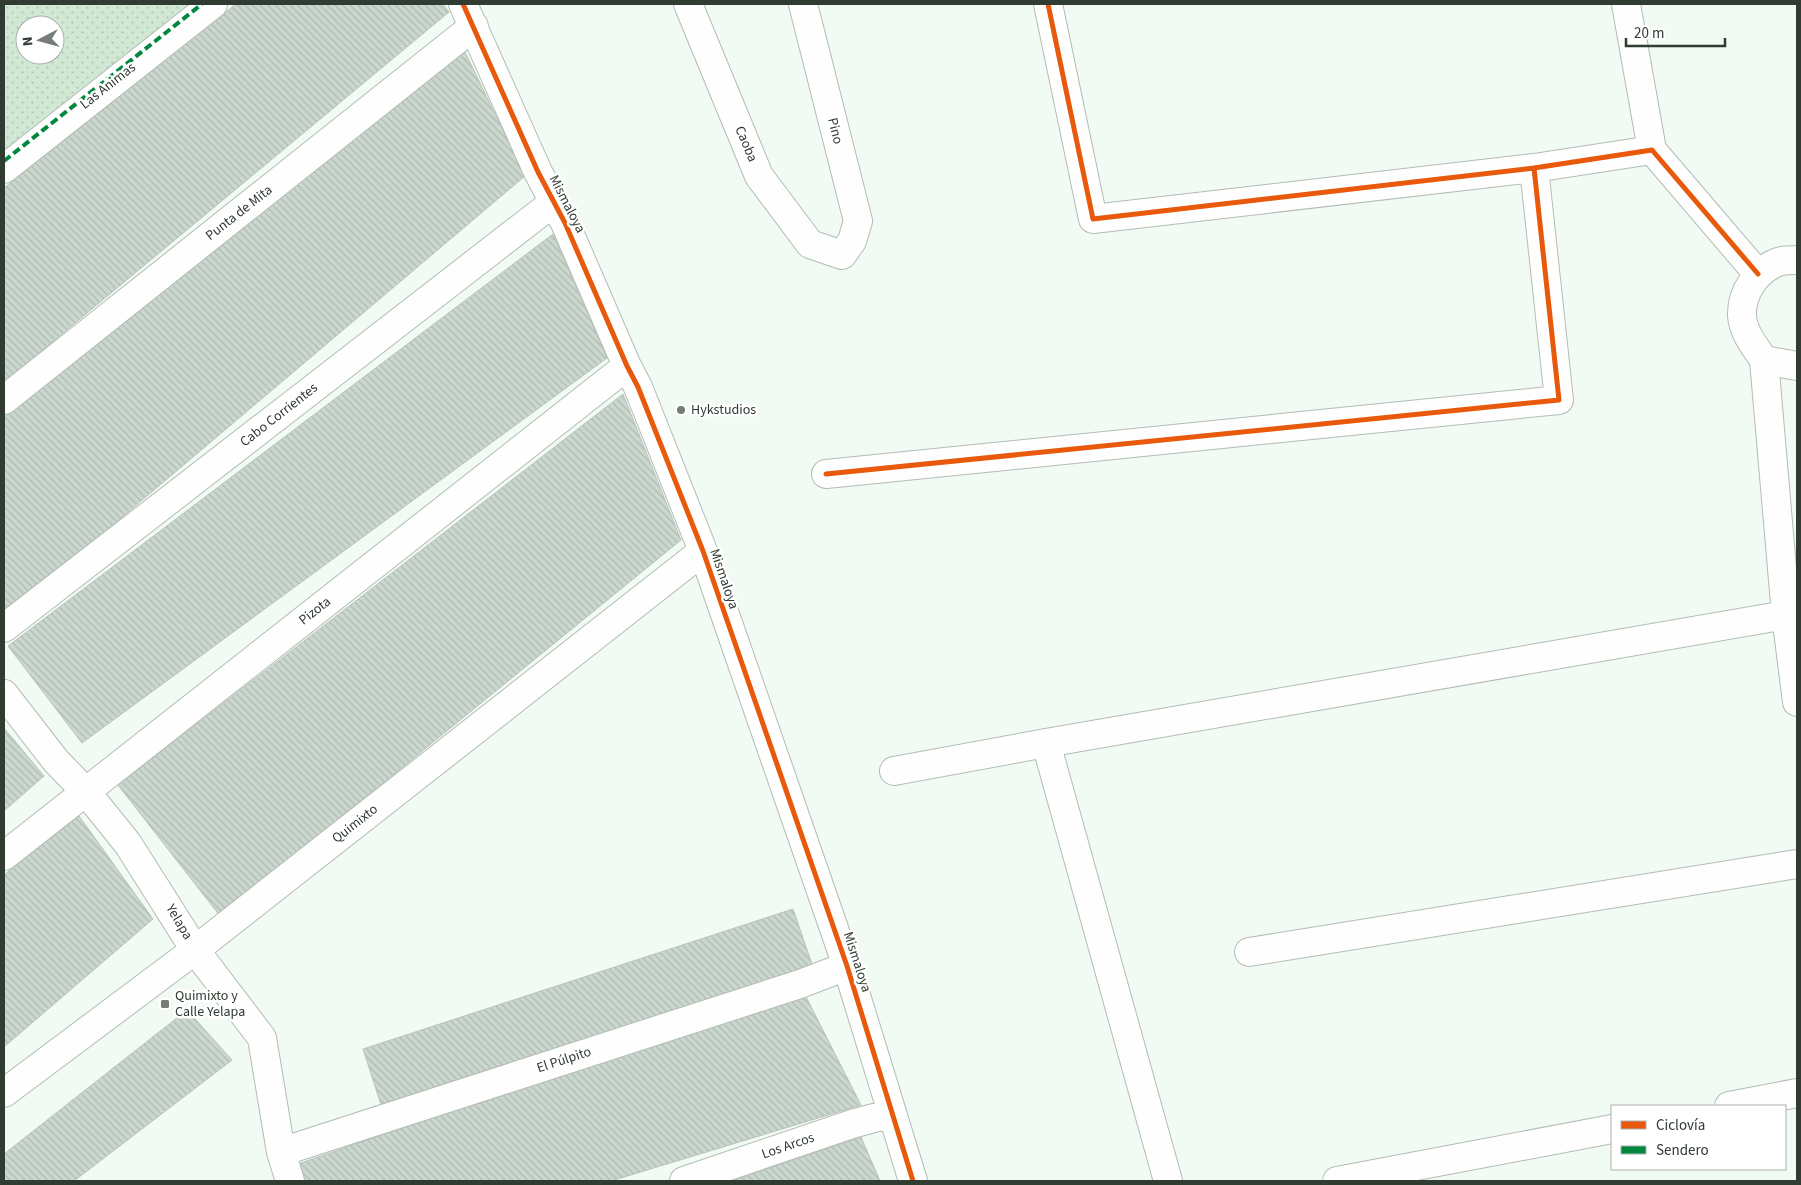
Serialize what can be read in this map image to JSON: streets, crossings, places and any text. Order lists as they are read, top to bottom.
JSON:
{
  "streets": {
    "street": [
      "Las Animas",
      "Pino",
      "Caoba",
      "Mismaloya",
      "Punta de Mita",
      "Cabo Corrientes",
      "Pizota",
      "Quimixto",
      "Yelapa",
      "El Púlpito",
      "Los Arcos"
    ]
  },
  "crossings": [
    ["Pino", "Caoba"],
    ["Mismaloya", "Punta de Mita"],
    ["Mismaloya", "Cabo Corrientes"],
    ["Mismaloya", "Pizota"],
    ["Mismaloya", "Quimixto"],
    ["Mismaloya", "El Púlpito"],
    ["Mismaloya", "Los Arcos"],
    ["Pizota", "Yelapa"],
    ["Quimixto", "Yelapa"],
    ["Yelapa", "El Púlpito"]
  ],
  "places": {
    "other": ["Hykstudios"],
    "transit": ["Quimixto y Calle Yelapa"]
  },
  "legend": ["Ciclovía", "Sendero"],
  "scale_bar": "20 m",
  "north": "left"
}
